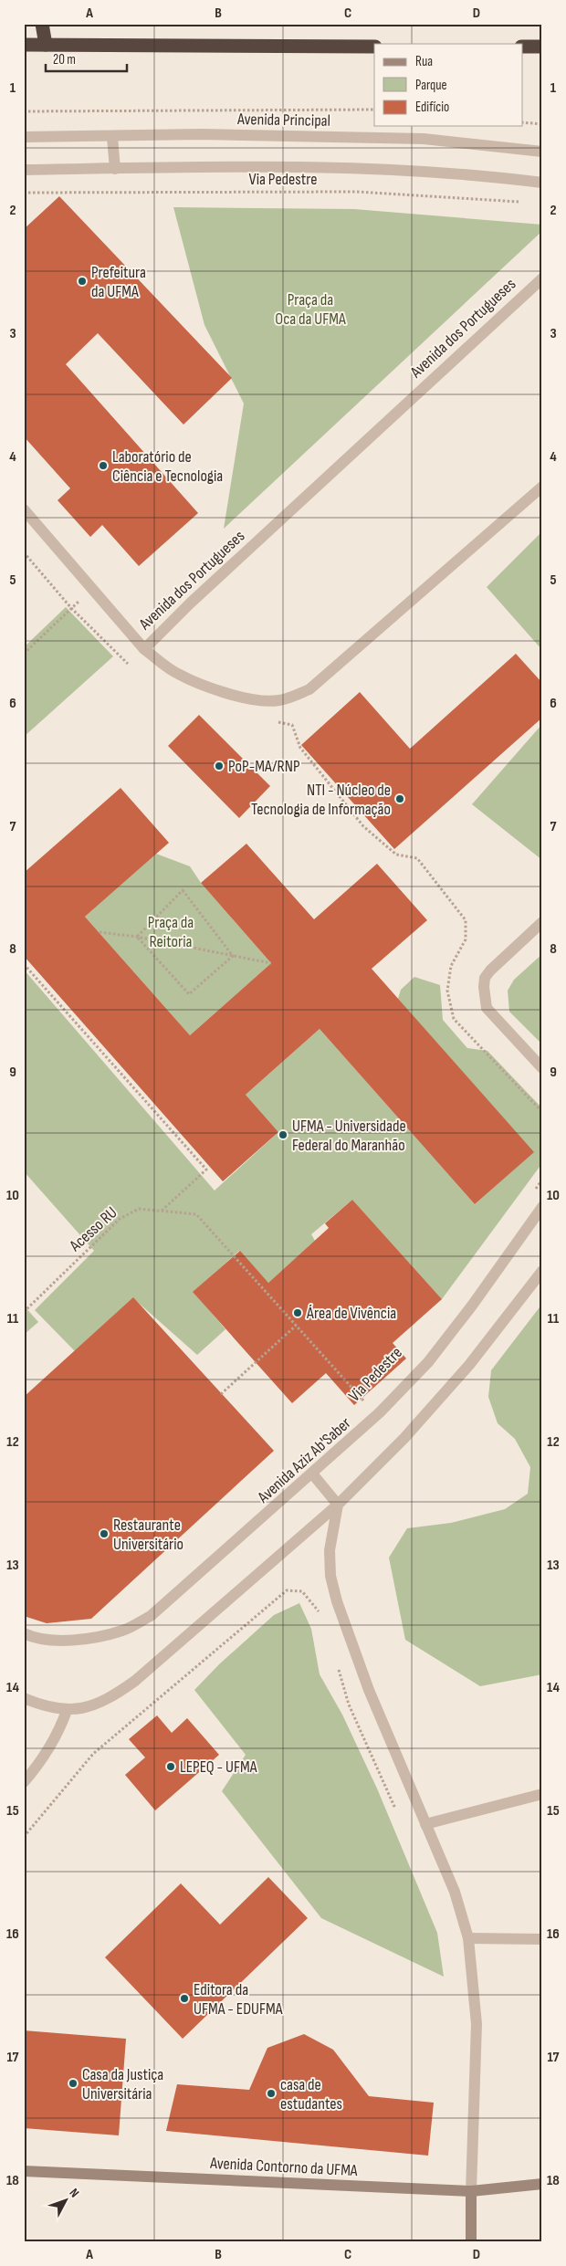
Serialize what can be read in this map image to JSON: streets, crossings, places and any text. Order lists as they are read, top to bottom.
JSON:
{
  "streets": {
    "main road": ["Avenida Contorno da UFMA"],
    "street": ["Avenida Principal", "Avenida dos Portugueses", "Avenida Aziz Ab'Saber"],
    "path": ["Via Pedestre", "Acesso RU"]
  },
  "crossings": [
    ["Acesso RU", "Avenida Aziz Ab'Saber"]
  ],
  "parks": ["Praça da Oca da UFMA", "Praça da Reitoria"],
  "places": [
    "Prefeitura da UFMA",
    "Laboratório de Ciência e Tecnologia",
    "PoP-MA/RNP",
    "NTI - Núcleo de Tecnologia de Informação",
    "UFMA - Universidade Federal do Maranhão",
    "Área de Vivência",
    "Restaurante Universitário",
    "LEPEQ - UFMA",
    "Editora da UFMA - EDUFMA",
    "Casa da Justiça Universitária",
    "casa de estudantes"
  ],
  "legend": ["Rua", "Parque", "Edifício"],
  "scale_bar": "20 m",
  "north": "top right",
  "grid": {
    "columns": [
      "A",
      "B",
      "C",
      "D"
    ],
    "rows": [
      "1",
      "2",
      "3",
      "4",
      "5",
      "6",
      "7",
      "8",
      "9",
      "10",
      "11",
      "12",
      "13",
      "14",
      "15",
      "16",
      "17",
      "18"
    ]
  }
}
